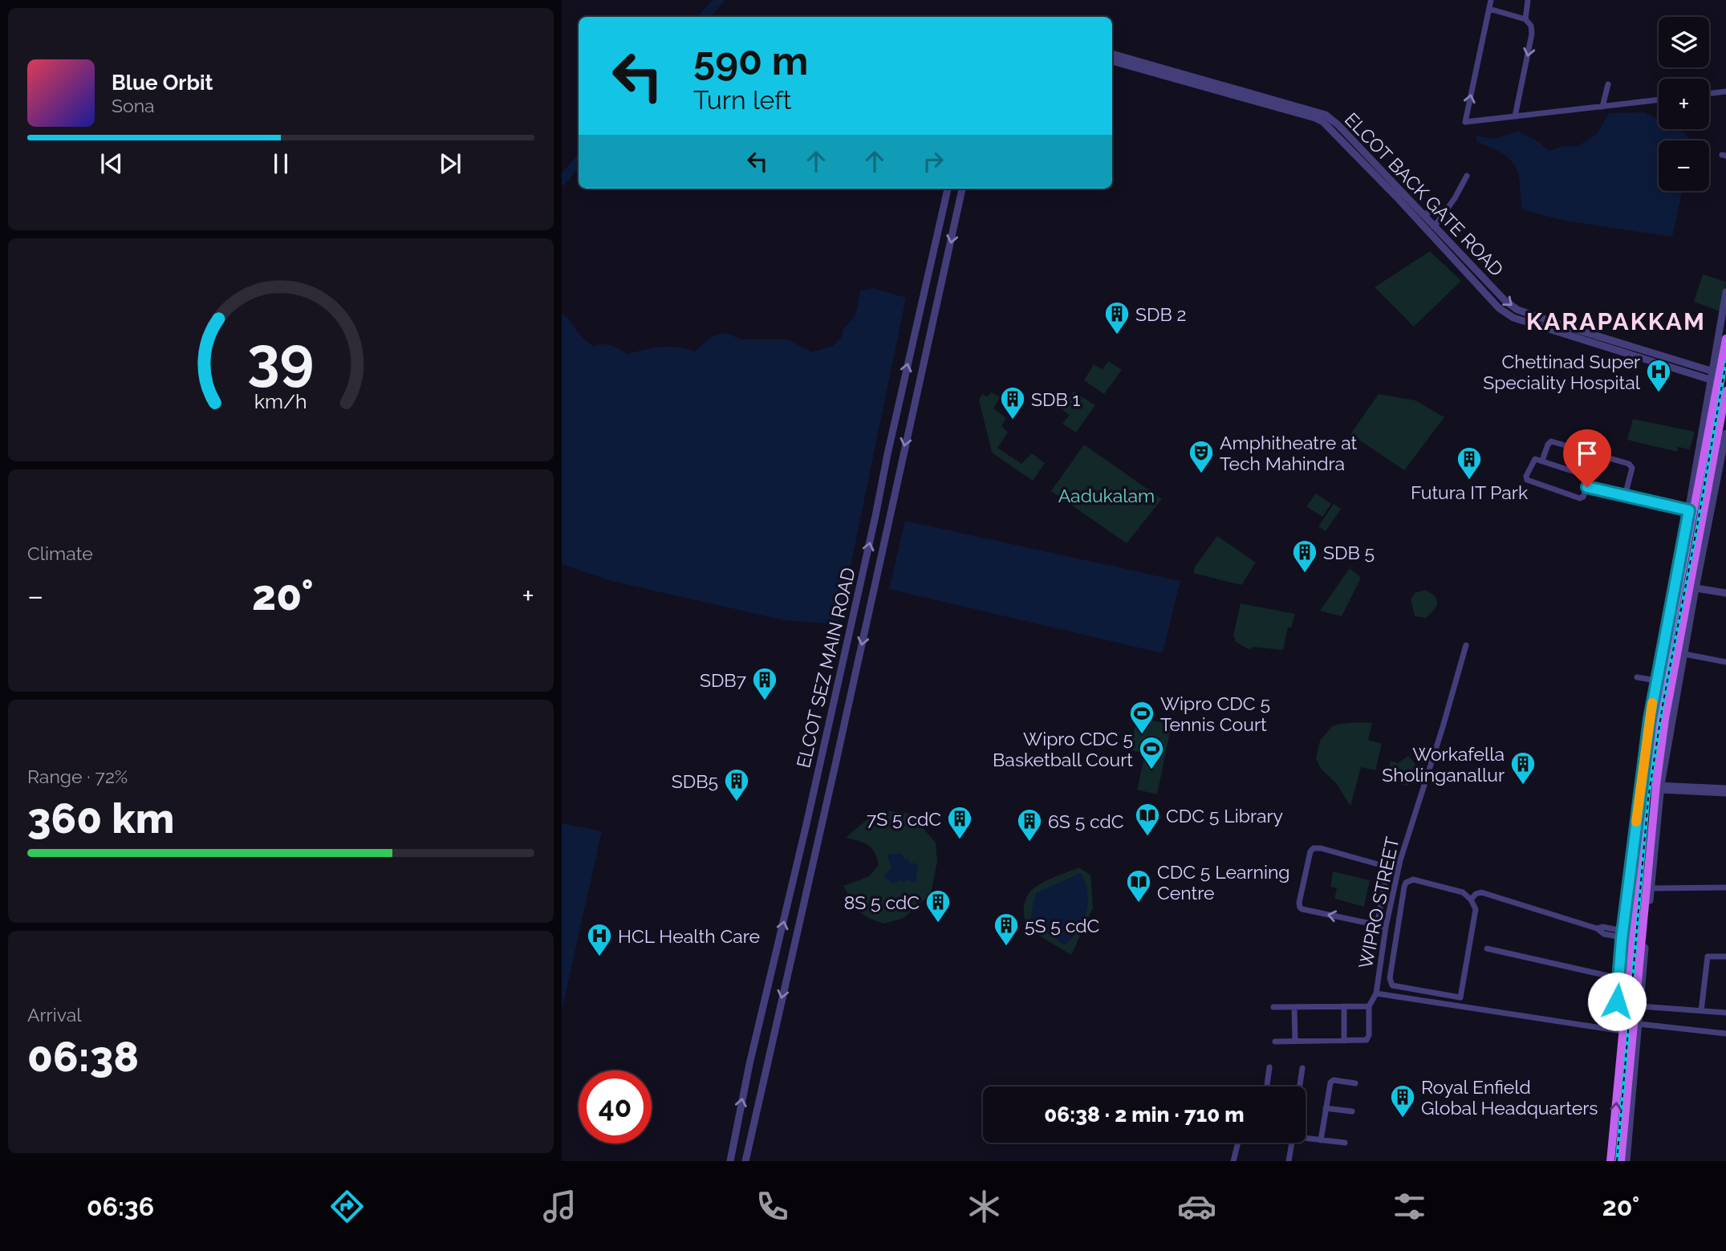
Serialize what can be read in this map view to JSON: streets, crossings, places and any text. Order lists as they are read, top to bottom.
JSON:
{
  "streets": {
    "street": ["ELCOT BACK GATE ROAD", "ELCOT SEZ MAIN ROAD", "WIPRO STREET"]
  },
  "districts": ["KARAPAKKAM"],
  "parks": ["Aadukalam"],
  "places": {
    "building": [
      "SDB 2",
      "SDB 1",
      "Futura IT Park",
      "SDB 5",
      "SDB7",
      "Workafella Sholinganallur",
      "SDB5",
      "7S 5 cdC",
      "6S 5 cdC",
      "8S 5 cdC",
      "5S 5 cdC",
      "Royal Enfield Global Headquarters"
    ],
    "hospital": ["Chettinad Super Speciality Hospital", "HCL Health Care"],
    "theatre": ["Amphitheatre at Tech Mahindra"],
    "sports": ["Wipro CDC 5 Tennis Court", "Wipro CDC 5 Basketball Court"],
    "library": ["CDC 5 Library", "CDC 5 Learning Centre"]
  },
  "page": {
    "map_buttons": ["+", "−"],
    "turn": ["590 m", "Turn left"],
    "song": ["Blue Orbit", "Sona"],
    "tile": [
      "Climate",
      ["Range · 72%", "360 km"],
      ["Arrival", "06:38"]
    ],
    "heat": ["−", "20°", "+"],
    "limit": "40",
    "trip": "06:38 · 2 min · 710 m",
    "tabs": ["06:36", "20°"],
    "gauge": ["39", "km/h"]
  }
}
